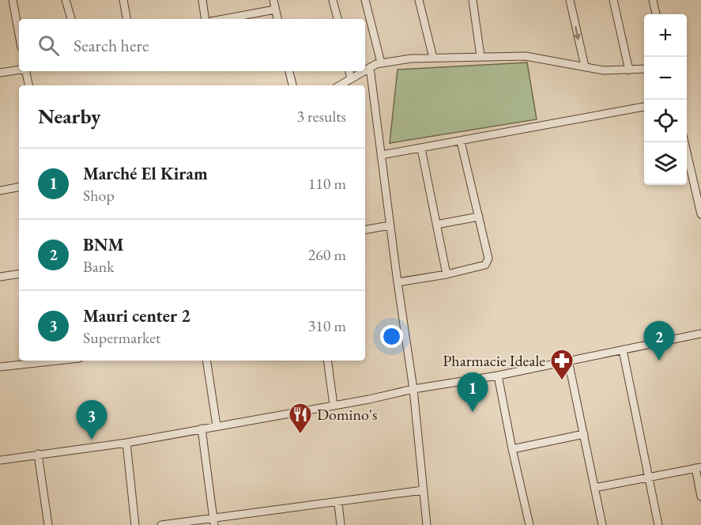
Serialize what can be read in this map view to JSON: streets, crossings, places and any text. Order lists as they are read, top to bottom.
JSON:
{
  "places": {
    "pharmacy": ["Pharmacie Ideale"],
    "restaurant": ["Domino's"]
  },
  "page": {
    "map_buttons": ["+", "−"],
    "search": "Search here",
    "heading": ["Nearby", "3 results"],
    "list": [
      {
        "mark": "1",
        "name": "Marché El Kiram",
        "note": "Shop",
        "value": "110 m"
      },
      {
        "mark": "2",
        "name": "BNM",
        "note": "Bank",
        "value": "260 m"
      },
      {
        "mark": "3",
        "name": "Mauri center 2",
        "note": "Supermarket",
        "value": "310 m"
      }
    ],
    "pins": ["2", "1", "3"]
  }
}
